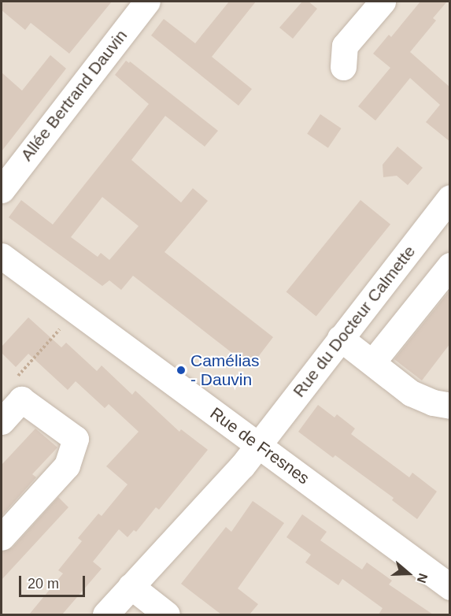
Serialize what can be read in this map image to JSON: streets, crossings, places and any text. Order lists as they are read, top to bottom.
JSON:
{
  "streets": {
    "street": ["Allée Bertrand Dauvin", "Rue du Docteur Calmette", "Rue de Fresnes"]
  },
  "crossings": [
    ["Rue du Docteur Calmette", "Rue de Fresnes"]
  ],
  "places": ["Camélias - Dauvin"],
  "scale_bar": "20 m",
  "north": "right"
}
